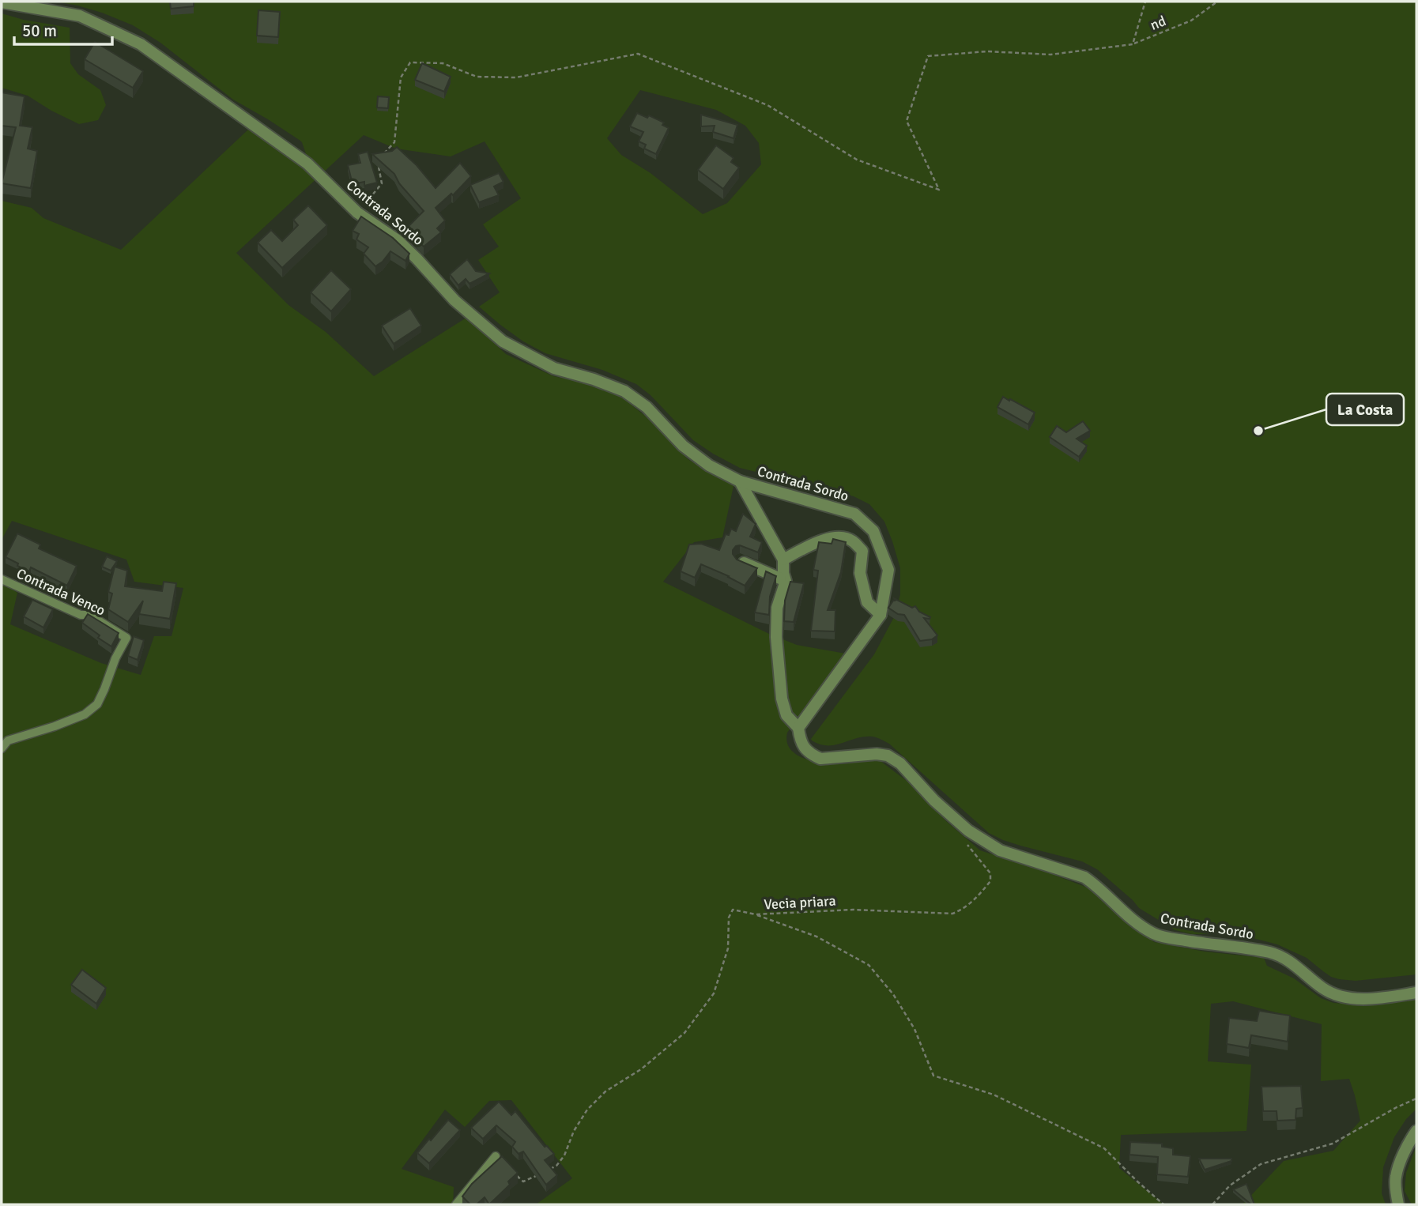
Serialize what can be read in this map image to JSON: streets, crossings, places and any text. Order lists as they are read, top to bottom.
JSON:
{
  "streets": {
    "street": ["Contrada Sordo"],
    "lane": ["Contrada Venco"],
    "path": ["nd", "Vecia priara"]
  },
  "places": ["La Costa"],
  "scale_bar": "50 m"
}
